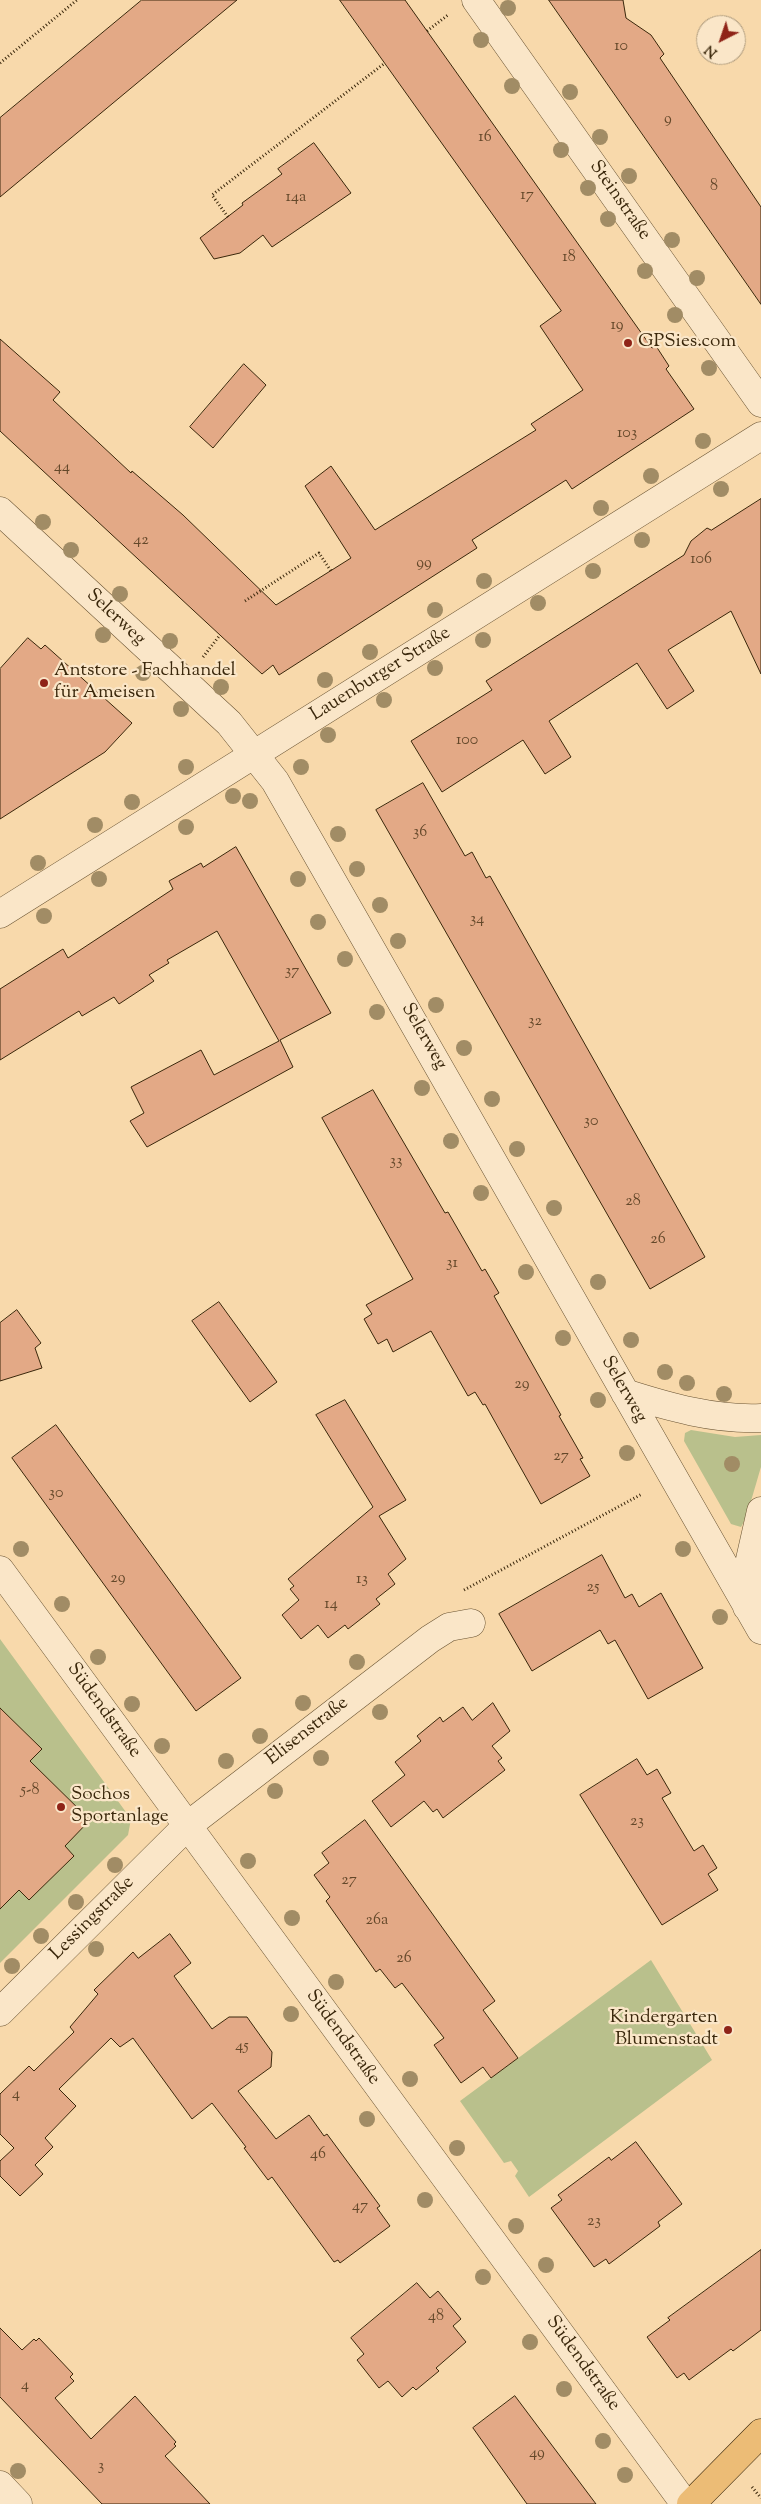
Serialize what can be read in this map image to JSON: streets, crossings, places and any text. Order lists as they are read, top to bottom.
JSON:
{
  "streets": {
    "street": [
      "Steinstraße",
      "Selerweg",
      "Lauenburger Straße",
      "Südendstraße",
      "Elisenstraße",
      "Lessingstraße"
    ]
  },
  "crossings": [
    ["Selerweg", "Lauenburger Straße"],
    ["Südendstraße", "Elisenstraße"],
    ["Südendstraße", "Lessingstraße"],
    ["Elisenstraße", "Lessingstraße"]
  ],
  "places": [
    "GPSies.com",
    "Antstore - Fachhandel für Ameisen",
    "Sochos Sportanlage",
    "Kindergarten Blumenstadt"
  ],
  "house_numbers": [
    "10",
    "9",
    "16",
    "8",
    "17",
    "14a",
    "18",
    "19",
    "103",
    "44",
    "42",
    "106",
    "99",
    "100",
    "36",
    "34",
    "37",
    "32",
    "30",
    "33",
    "28",
    "26",
    "31",
    "29",
    "27",
    "30",
    "29",
    "13",
    "25",
    "14",
    "5-8",
    "23",
    "27",
    "26a",
    "26",
    "45",
    "4",
    "46",
    "47",
    "23",
    "48",
    "4",
    "49",
    "3"
  ],
  "north": "bottom left"
}
